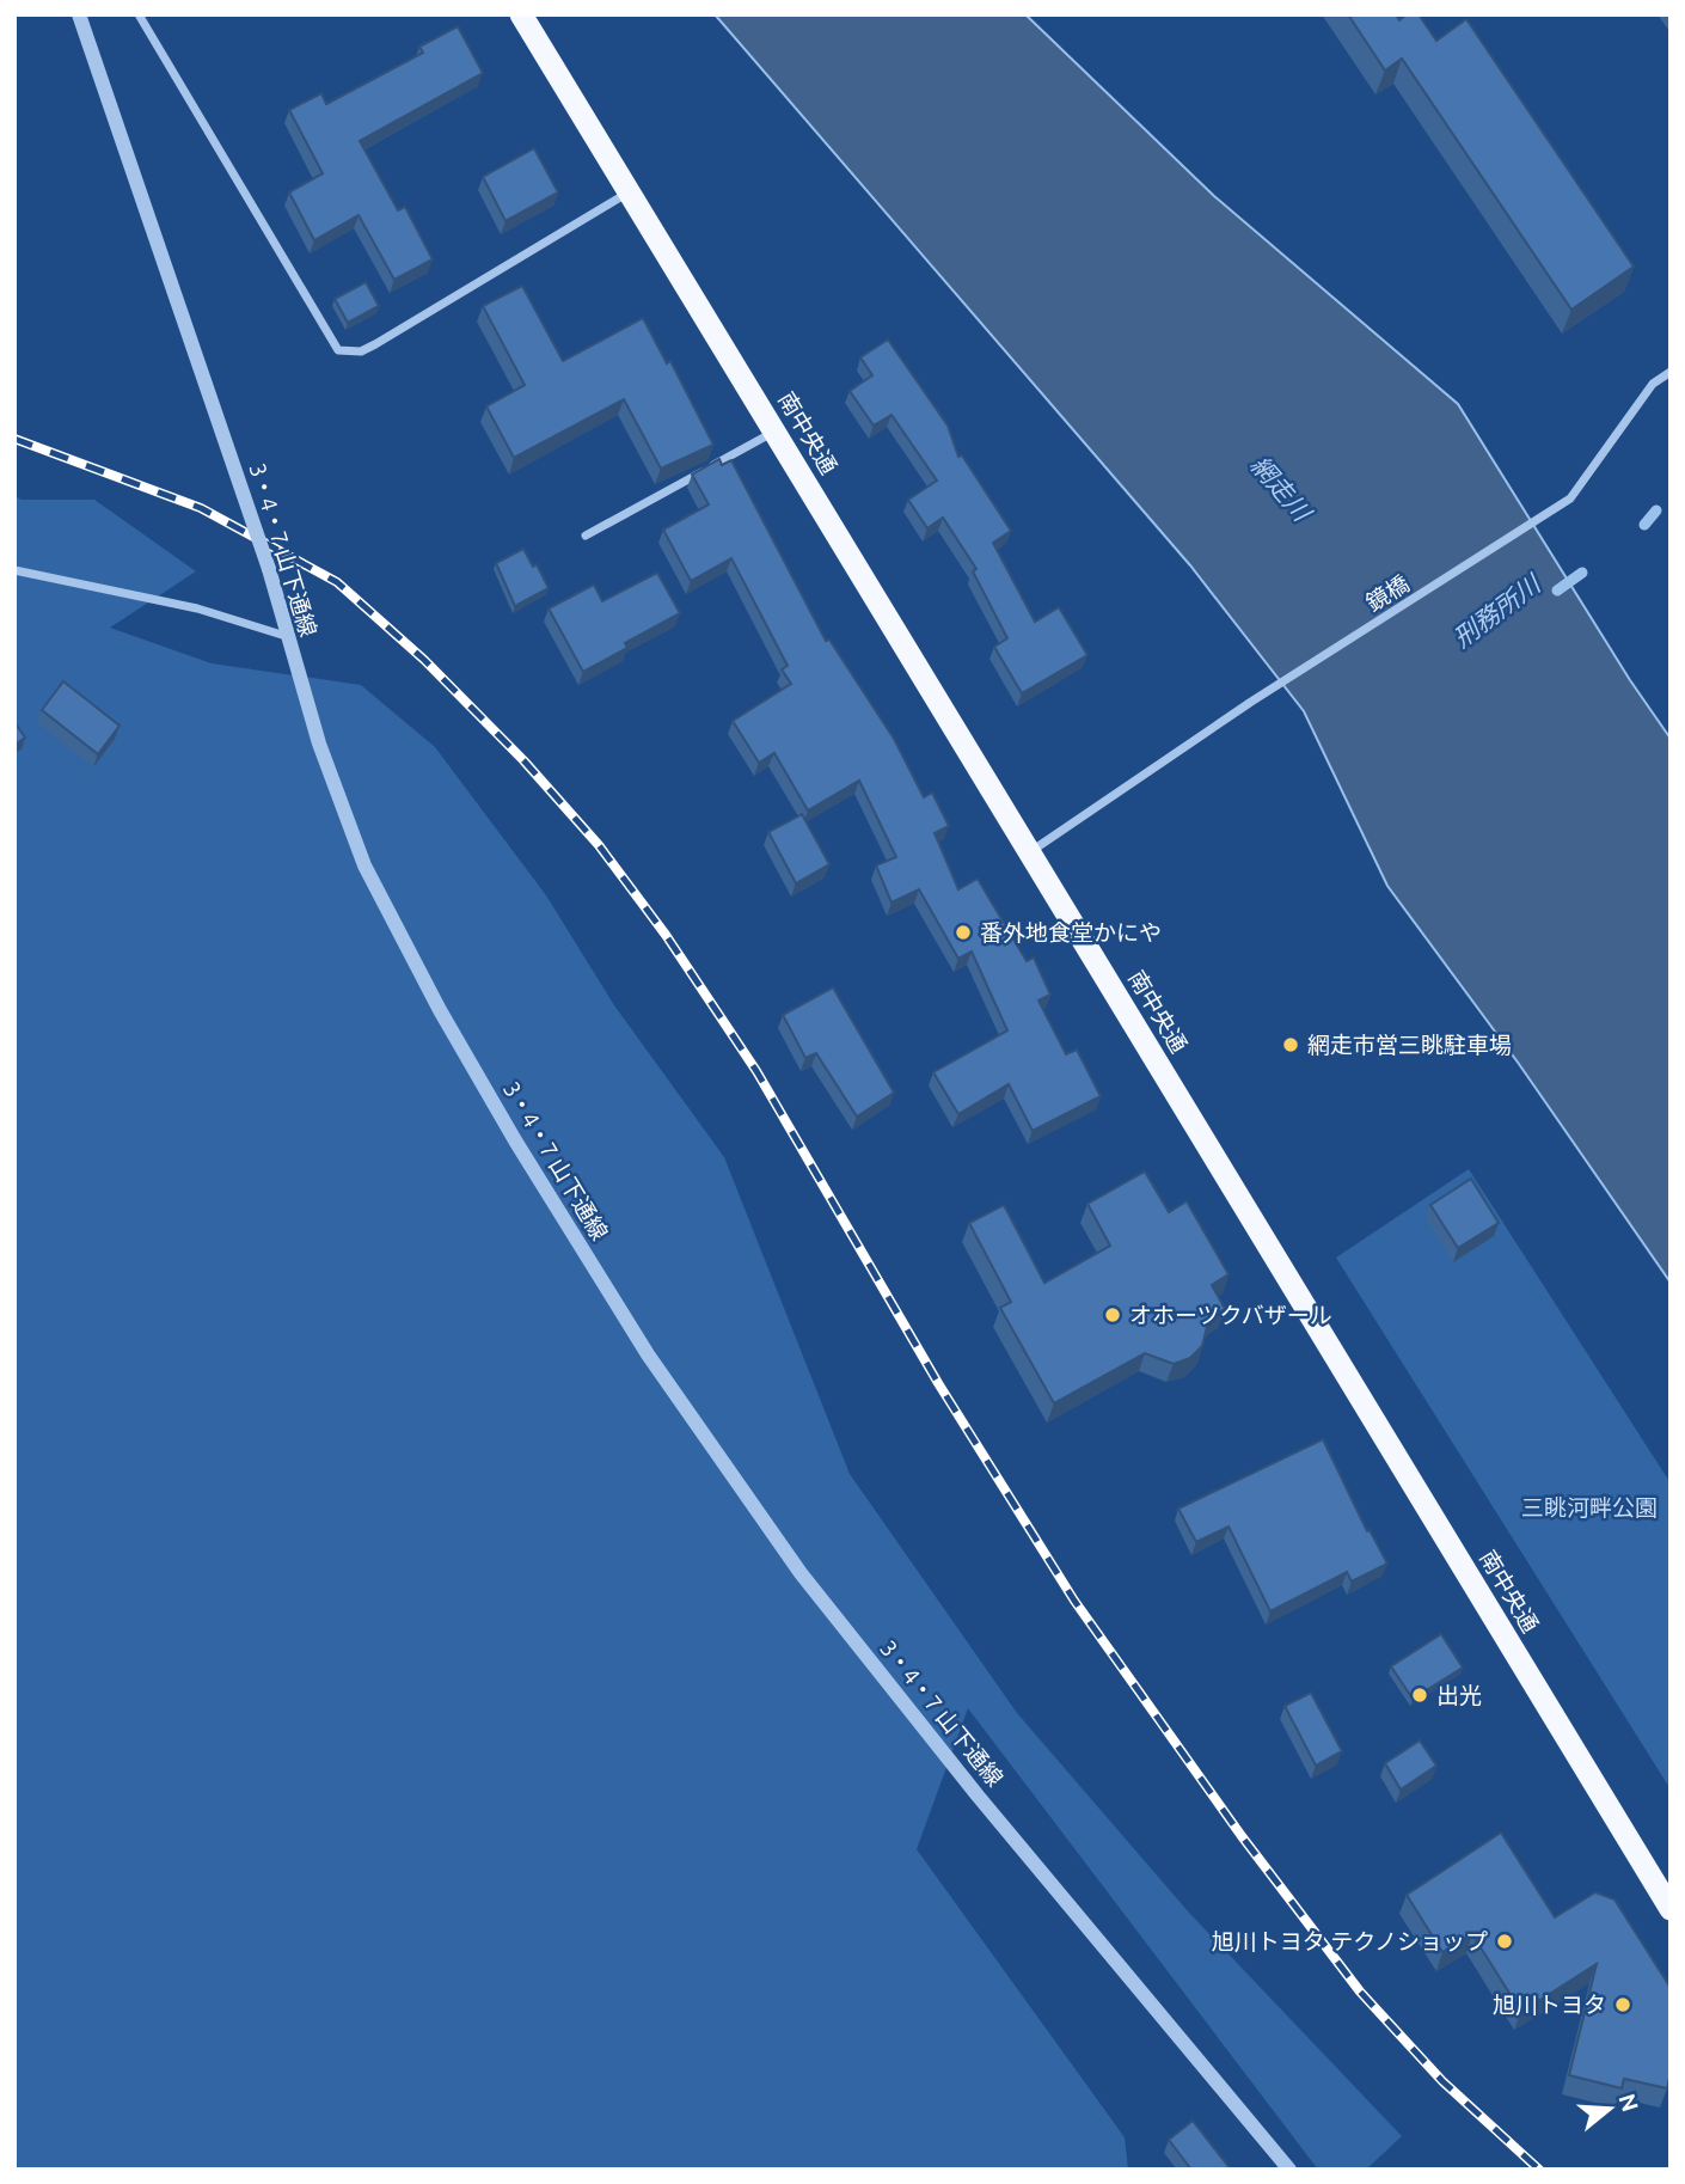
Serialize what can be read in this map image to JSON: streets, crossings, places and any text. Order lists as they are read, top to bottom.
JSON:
{
  "streets": {
    "highway": ["南中央通"],
    "street": ["3・4・7 山下通線", "鏡橋"]
  },
  "crossings": [
    ["南中央通", "鏡橋"]
  ],
  "water": ["網走川", "刑務所川"],
  "parks": ["三眺河畔公園"],
  "places": [
    "番外地食堂かにや",
    "網走市営三眺駐車場",
    "オホーツクバザール",
    "出光",
    "旭川トヨタ テクノショップ",
    "旭川トヨタ"
  ],
  "north": "right"
}
